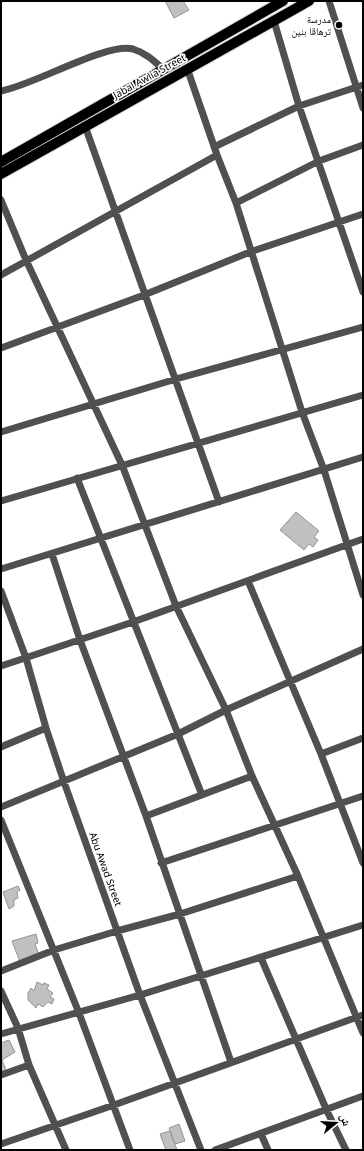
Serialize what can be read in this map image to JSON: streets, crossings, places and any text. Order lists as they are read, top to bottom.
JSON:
{
  "streets": {
    "main road": ["Jabal Awlia Street"],
    "street": ["Abu Awad Street"]
  },
  "places": ["مدرسة ترهاقا بنين"],
  "north": "right"
}
